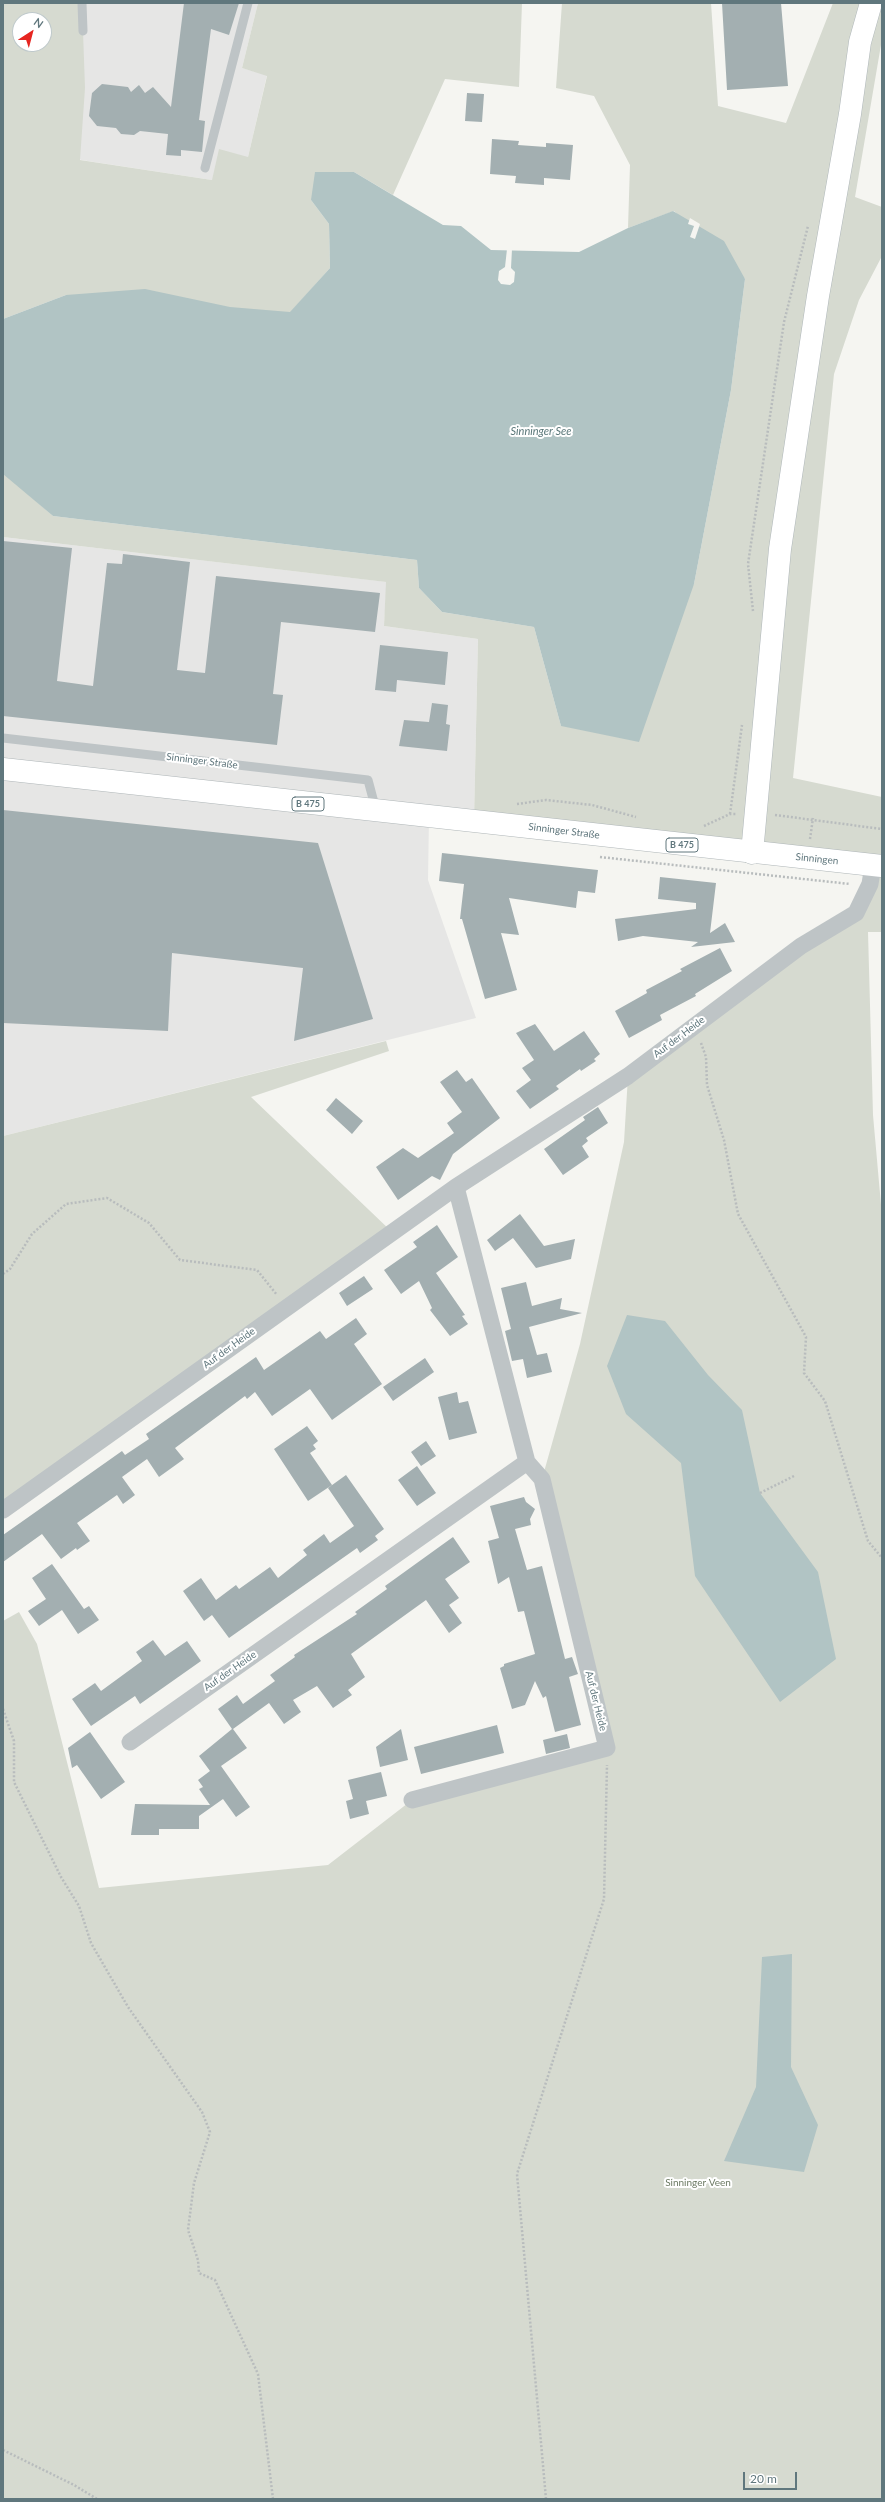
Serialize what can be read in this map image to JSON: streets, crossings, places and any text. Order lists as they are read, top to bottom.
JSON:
{
  "streets": {
    "main road": ["Sinninger Straße", "B 475", "Sinningen"],
    "street": ["Auf der Heide"]
  },
  "crossings": [
    ["Sinninger Straße", "Sinningen"],
    ["Sinningen", "Auf der Heide"]
  ],
  "water": ["Sinninger See"],
  "parks": ["Sinninger Veen"],
  "scale_bar": "20 m",
  "north": "top right"
}
